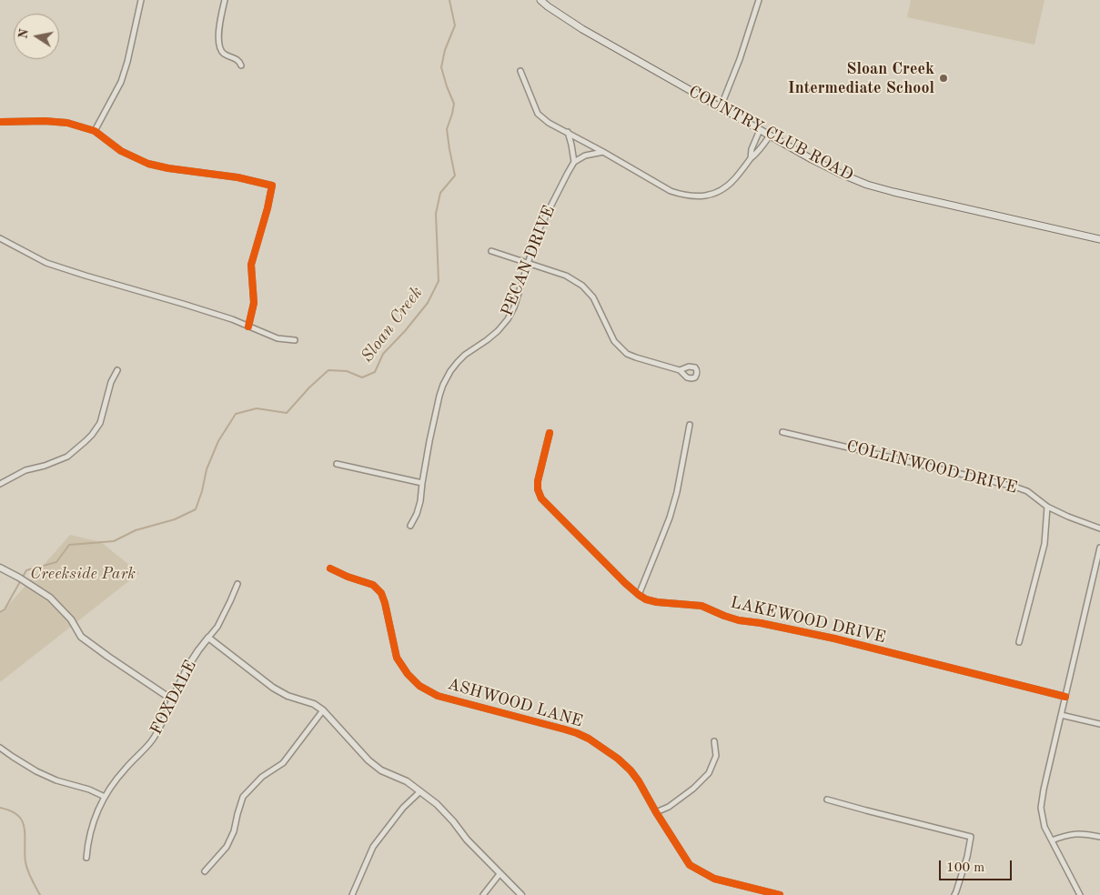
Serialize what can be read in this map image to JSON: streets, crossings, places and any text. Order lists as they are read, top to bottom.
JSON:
{
  "streets": {
    "main road": ["COUNTRY CLUB ROAD"],
    "street": [
      "PECAN DRIVE",
      "COLLINWOOD DRIVE",
      "LAKEWOOD DRIVE",
      "FOXDALE",
      "ASHWOOD LANE"
    ]
  },
  "water": ["Sloan Creek"],
  "parks": ["Creekside Park"],
  "places": ["Sloan Creek Intermediate School"],
  "scale_bar": "100 m",
  "north": "left"
}
